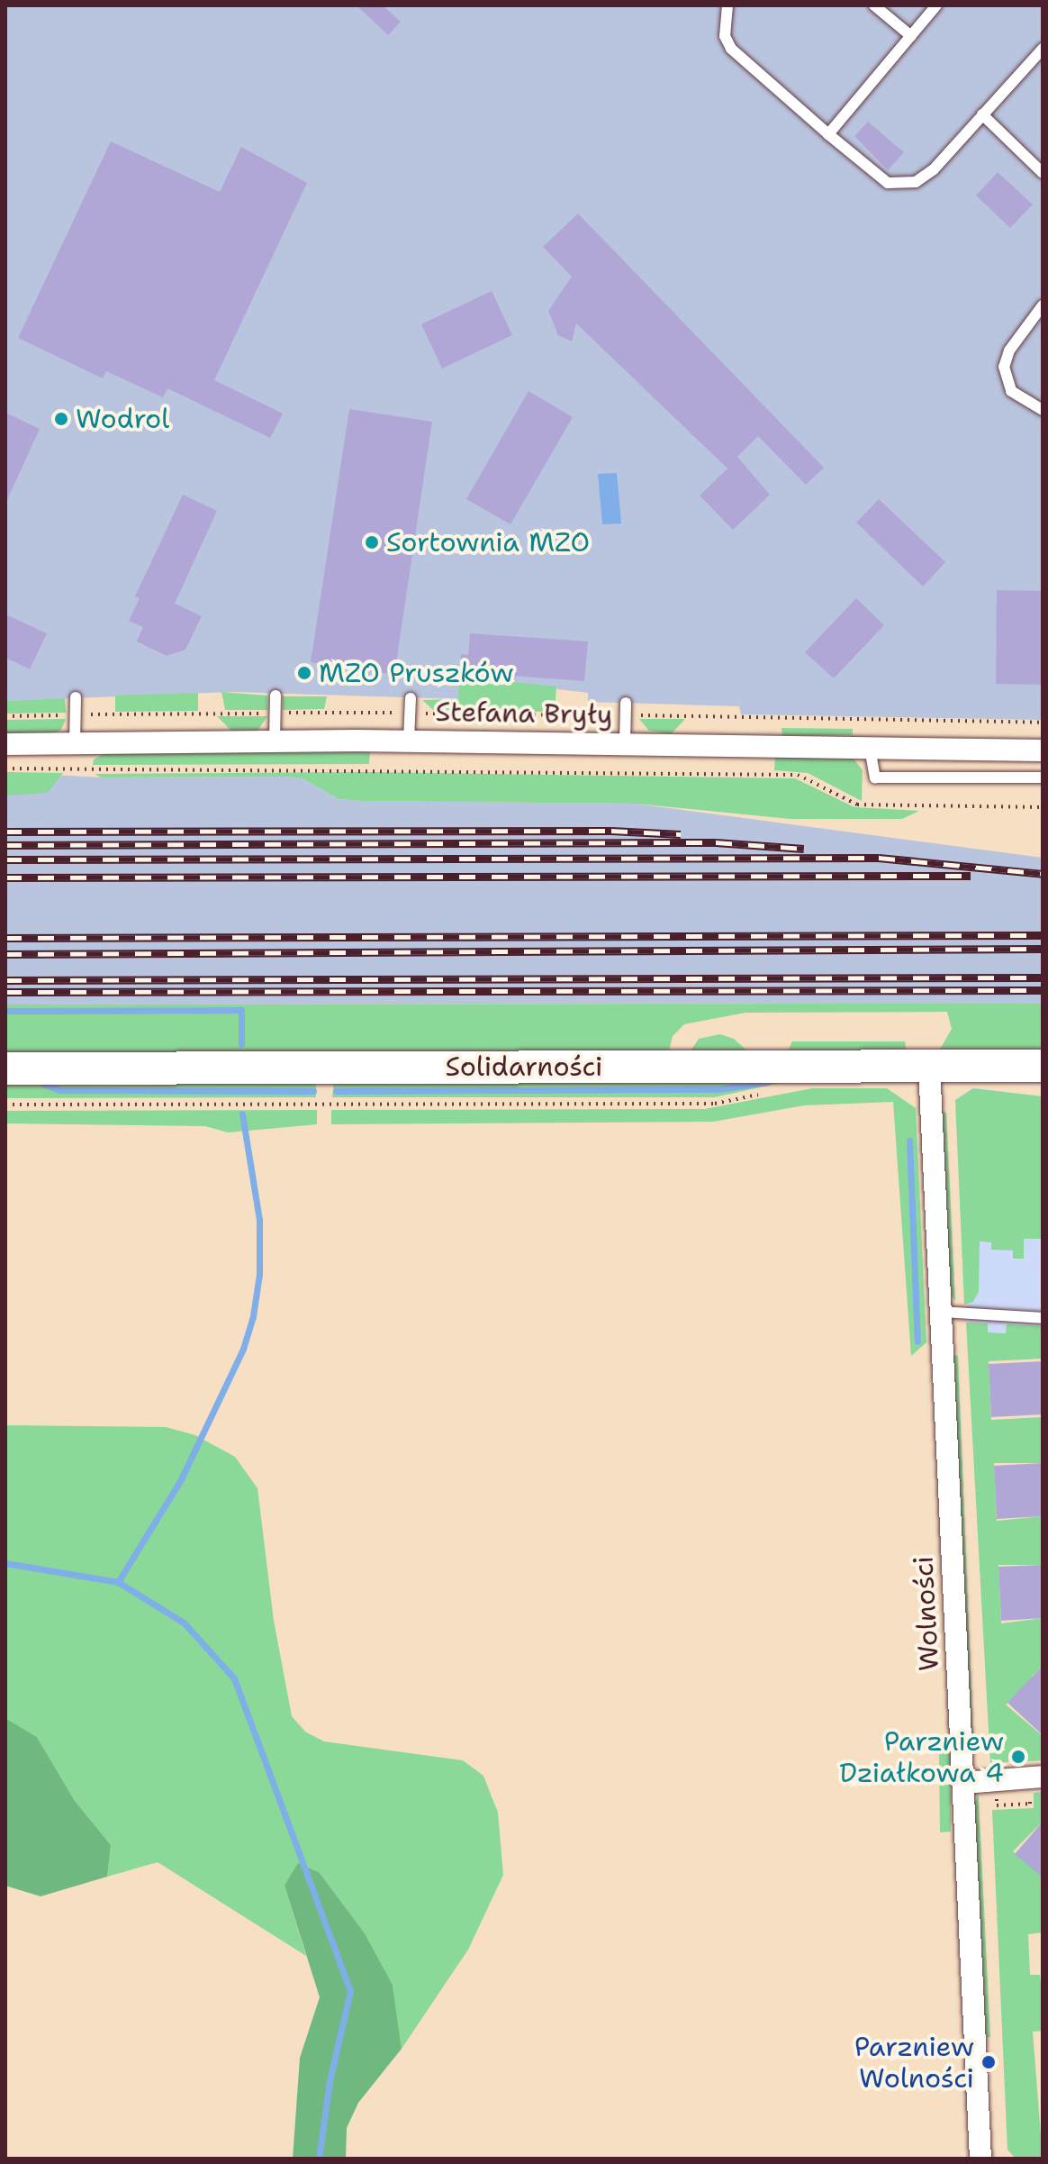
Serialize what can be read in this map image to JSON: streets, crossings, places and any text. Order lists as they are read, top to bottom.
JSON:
{
  "streets": {
    "street": ["Stefana Bryły", "Solidarności", "Wolności"]
  },
  "crossings": [
    ["Solidarności", "Wolności"]
  ],
  "places": [
    "Wodrol",
    "Sortownia MZO",
    "MZO Pruszków",
    "Parzniew Działkowa 4",
    "Parzniew Wolności"
  ]
}
